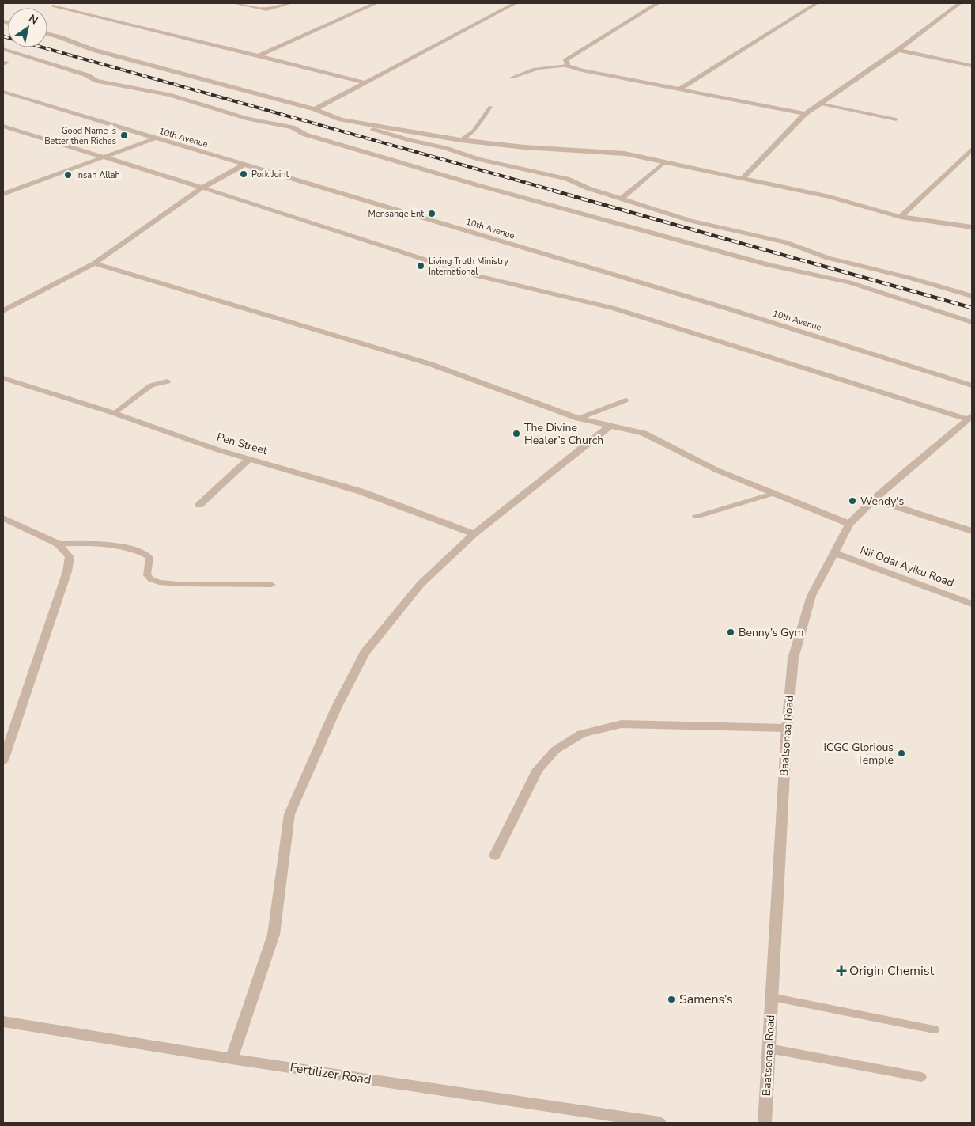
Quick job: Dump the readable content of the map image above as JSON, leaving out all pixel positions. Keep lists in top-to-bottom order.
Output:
{
  "streets": {
    "street": [
      "10th Avenue",
      "Pen Street",
      "Nii Odai Ayiku Road",
      "Baatsonaa Road",
      "Fertilizer Road"
    ]
  },
  "crossings": [
    ["Nii Odai Ayiku Road", "Baatsonaa Road"]
  ],
  "places": {
    "other": [
      "Good Name is Better then Riches",
      "Pork Joint",
      "Insah Allah",
      "Mensange Ent",
      "Living Truth Ministry International",
      "The Divine Healer’s Church",
      "Wendy's",
      "Benny’s Gym",
      "ICGC Glorious Temple",
      "Samens’s"
    ],
    "health": ["Origin Chemist"]
  },
  "north": "top right"
}
